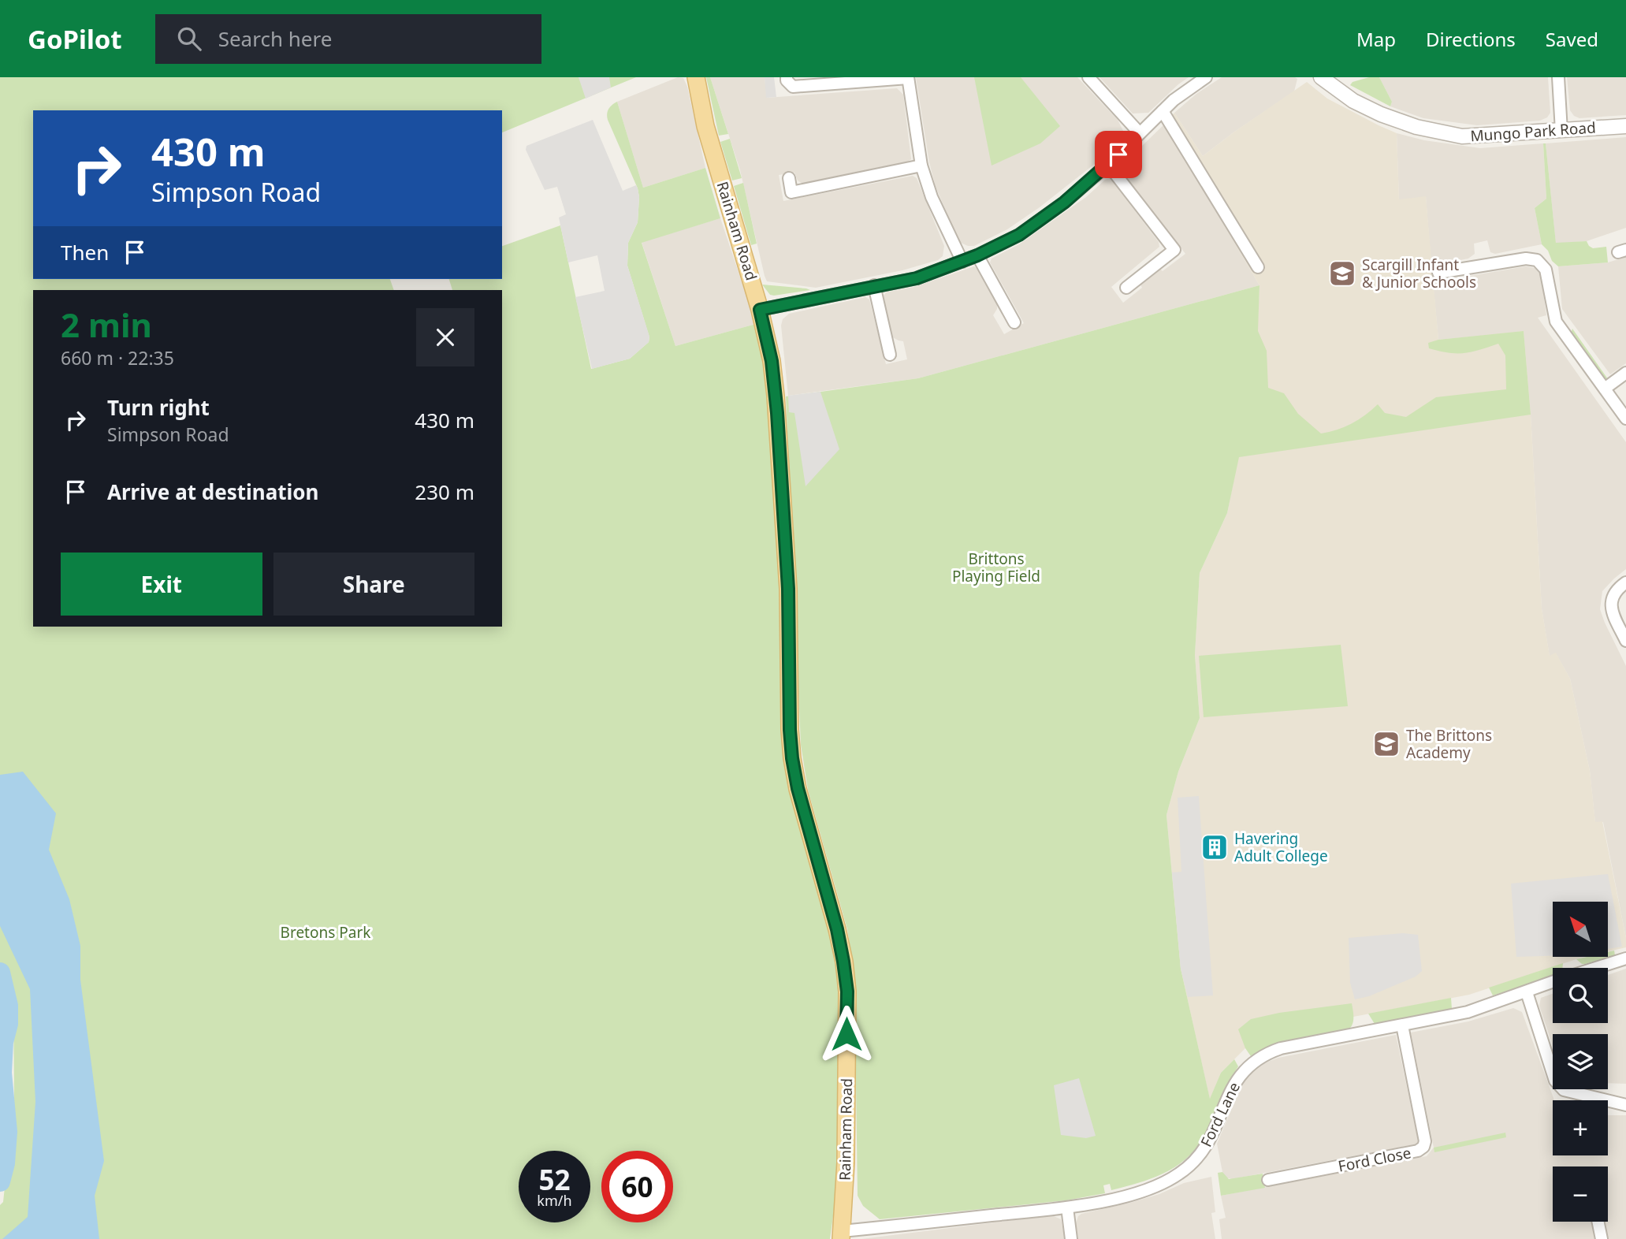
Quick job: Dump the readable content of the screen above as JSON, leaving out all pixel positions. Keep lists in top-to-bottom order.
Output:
{
  "streets": {
    "main road": ["Rainham Road"],
    "street": ["Mungo Park Road", "Ford Lane", "Ford Close"]
  },
  "crossings": [
    ["Rainham Road", "Ford Lane"],
    ["Ford Lane", "Ford Close"]
  ],
  "parks": ["Brittons Playing Field", "Bretons Park"],
  "places": {
    "school or university": ["Scargill Infant & Junior Schools", "The Brittons Academy"],
    "building": ["Havering Adult College"]
  },
  "north": "top left",
  "page": {
    "header": "GoPilot",
    "search": "Search here",
    "nav": ["Map", "Directions", "Saved"],
    "turn": ["430 m", "Simpson Road"],
    "then": "Then",
    "heading": ["2 min", "660 m · 22:35"],
    "list": [
      {
        "name": "Turn right",
        "note": "Simpson Road",
        "value": "430 m"
      },
      {
        "name": "Arrive at destination",
        "value": "230 m"
      }
    ],
    "buttons": ["Exit", "Share"],
    "map_buttons": ["+", "−"],
    "speed": "52 km/h",
    "limit": "60"
  }
}
